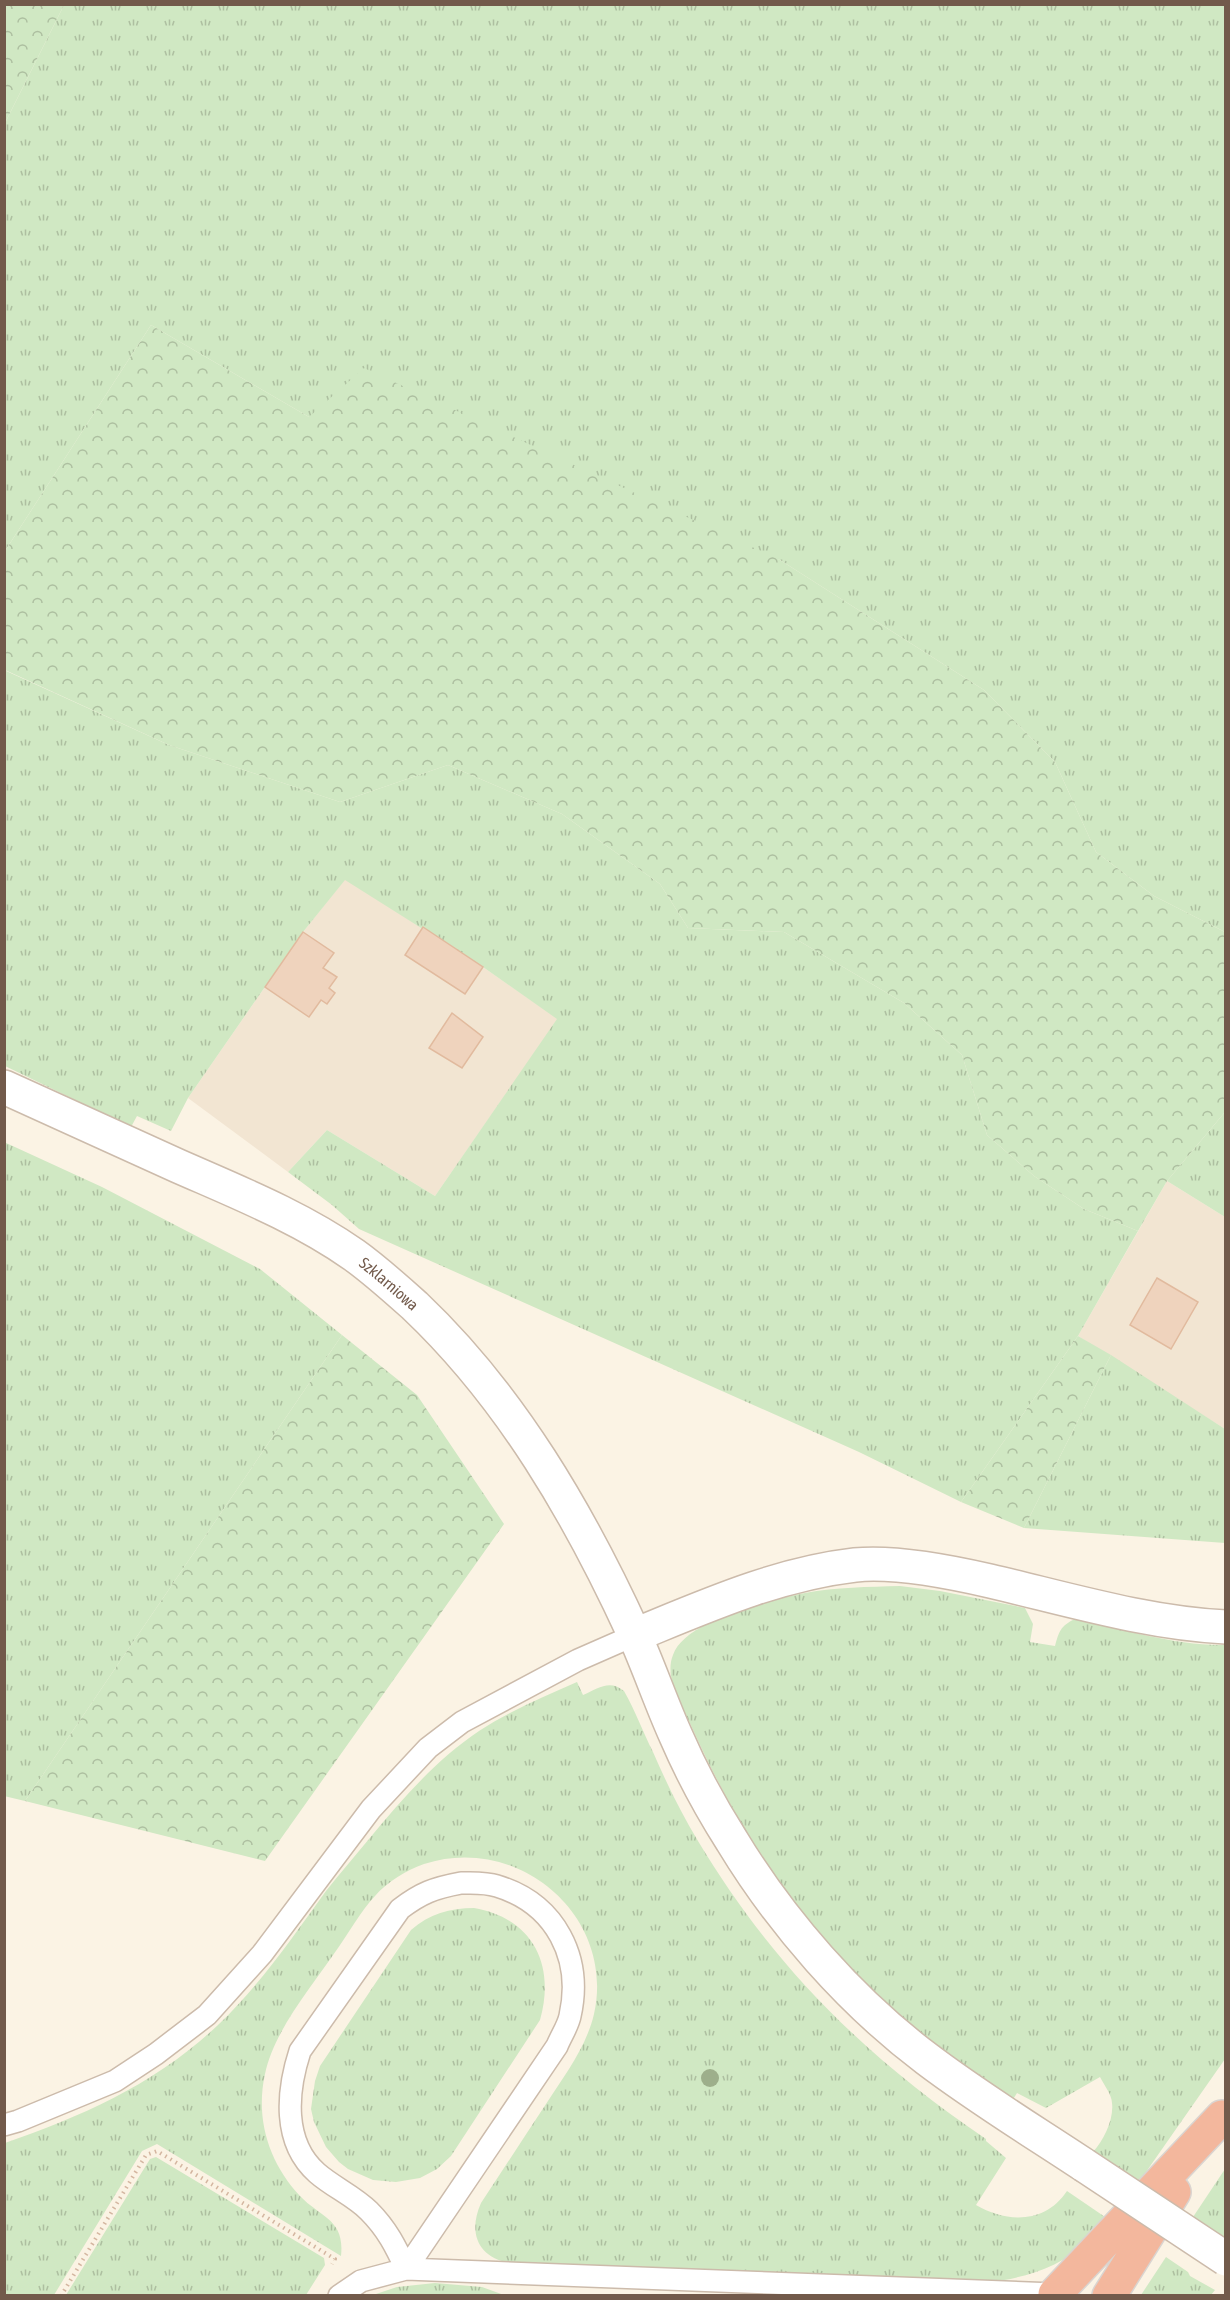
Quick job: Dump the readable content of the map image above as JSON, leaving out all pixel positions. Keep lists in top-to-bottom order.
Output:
{
  "streets": {
    "street": ["Szklarniowa"]
  }
}
